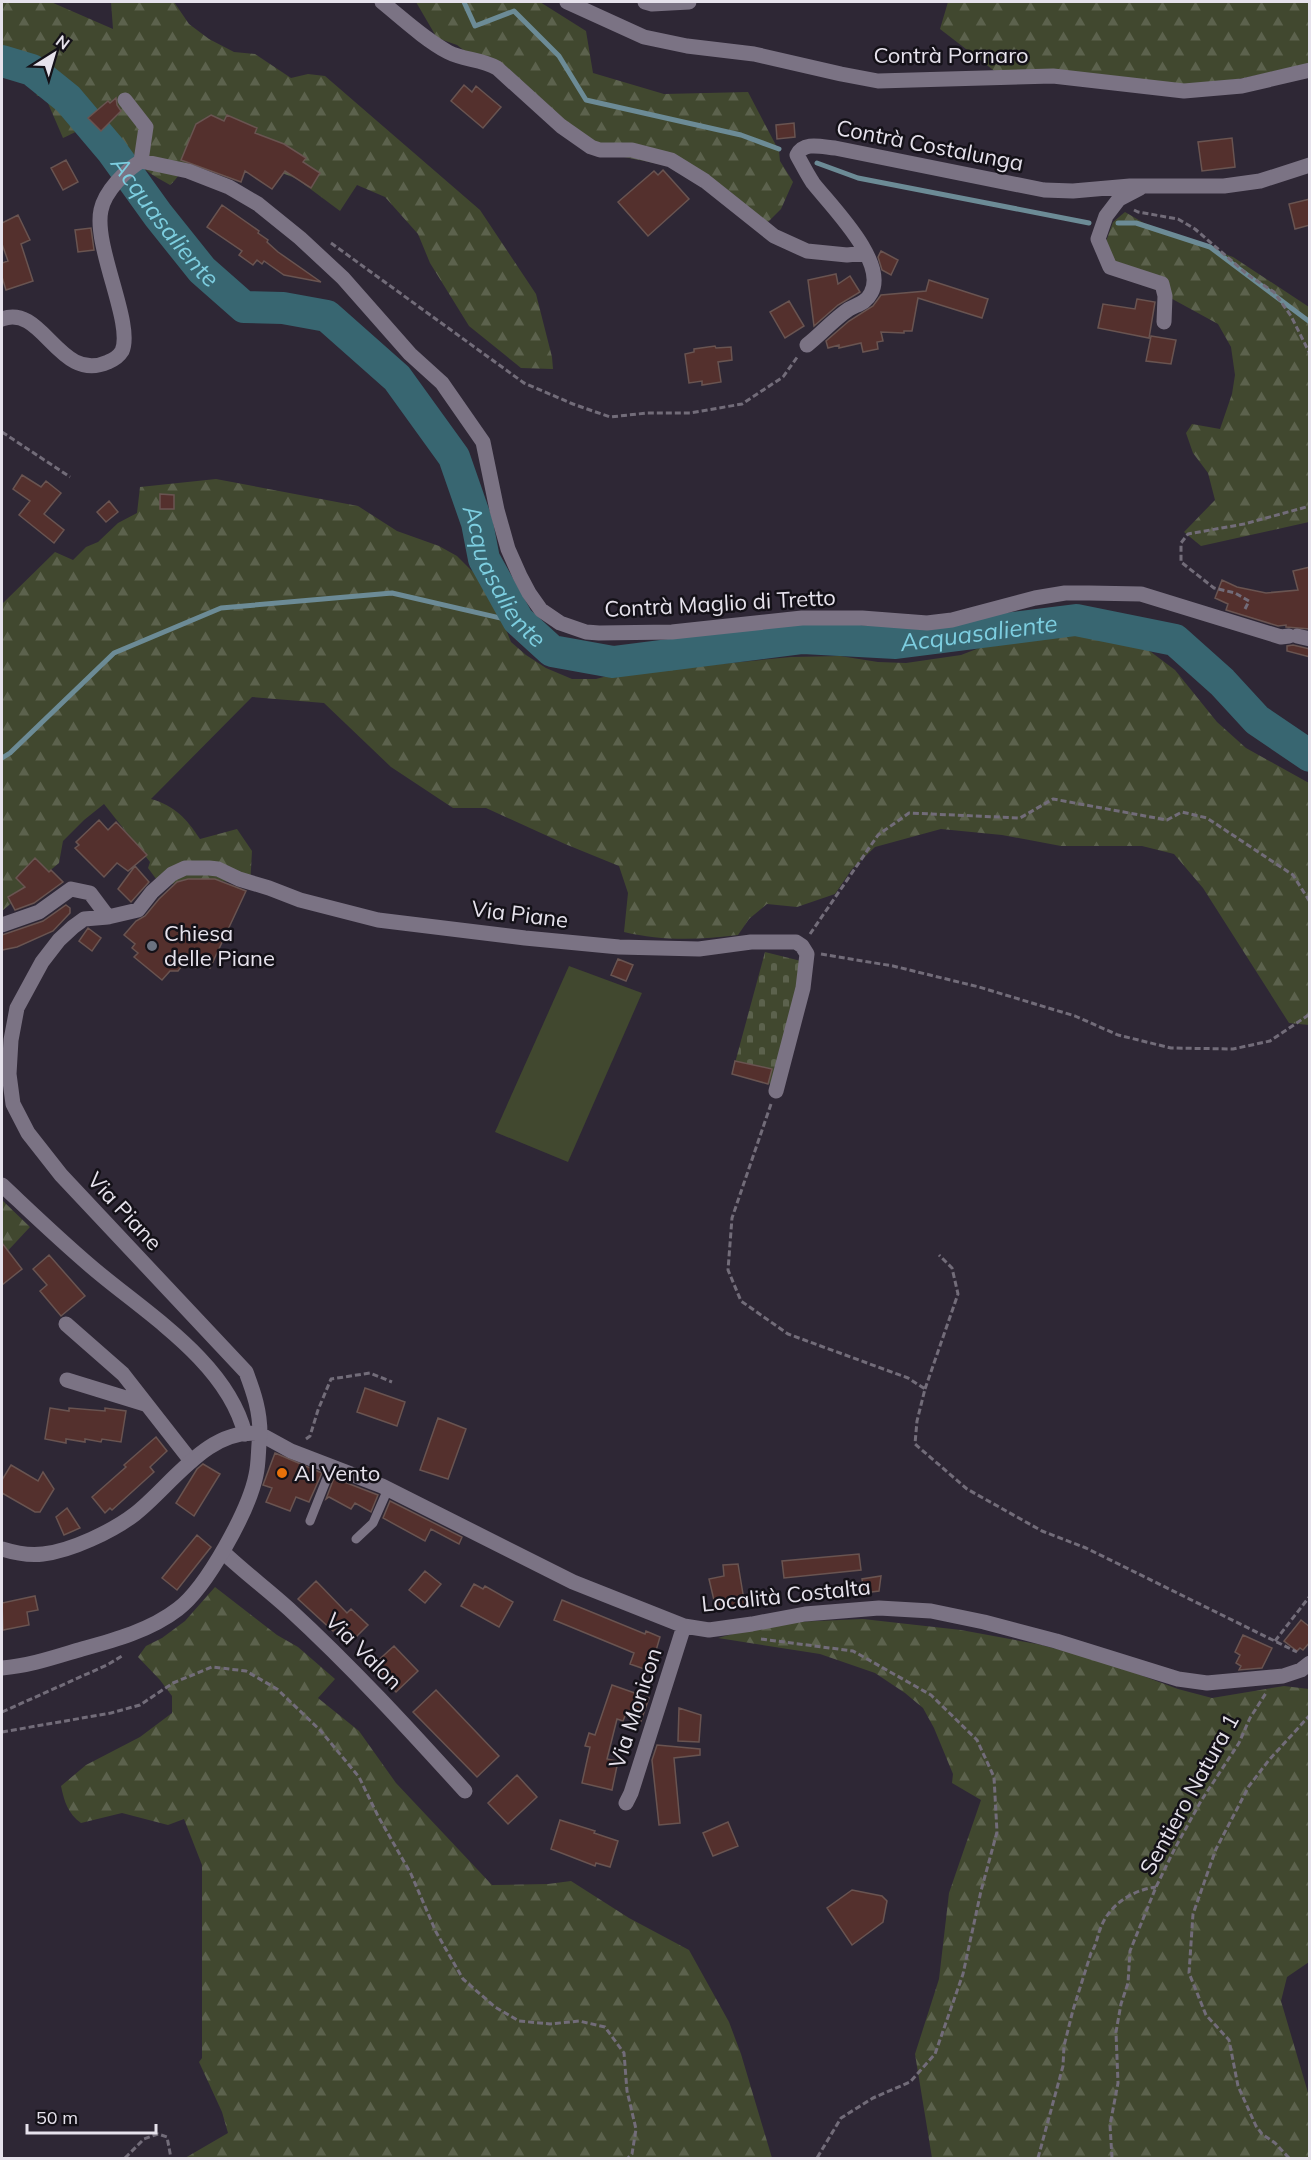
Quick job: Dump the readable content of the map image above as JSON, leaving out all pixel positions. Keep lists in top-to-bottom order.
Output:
{
  "streets": {
    "street": [
      "Contrà Pornaro",
      "Contrà Costalunga",
      "Contrà Maglio di Tretto",
      "Via Piane",
      "Località Costalta",
      "Via Valon",
      "Via Monicon"
    ],
    "path": ["Sentiero Natura 1"]
  },
  "crossings": [
    ["Via Piane", "Località Costalta"],
    ["Via Piane", "Via Valon"],
    ["Località Costalta", "Via Monicon"]
  ],
  "water": ["Acquasaliente"],
  "places": ["Chiesa delle Piane", "Al Vento"],
  "scale_bar": "50 m",
  "north": "top right"
}
